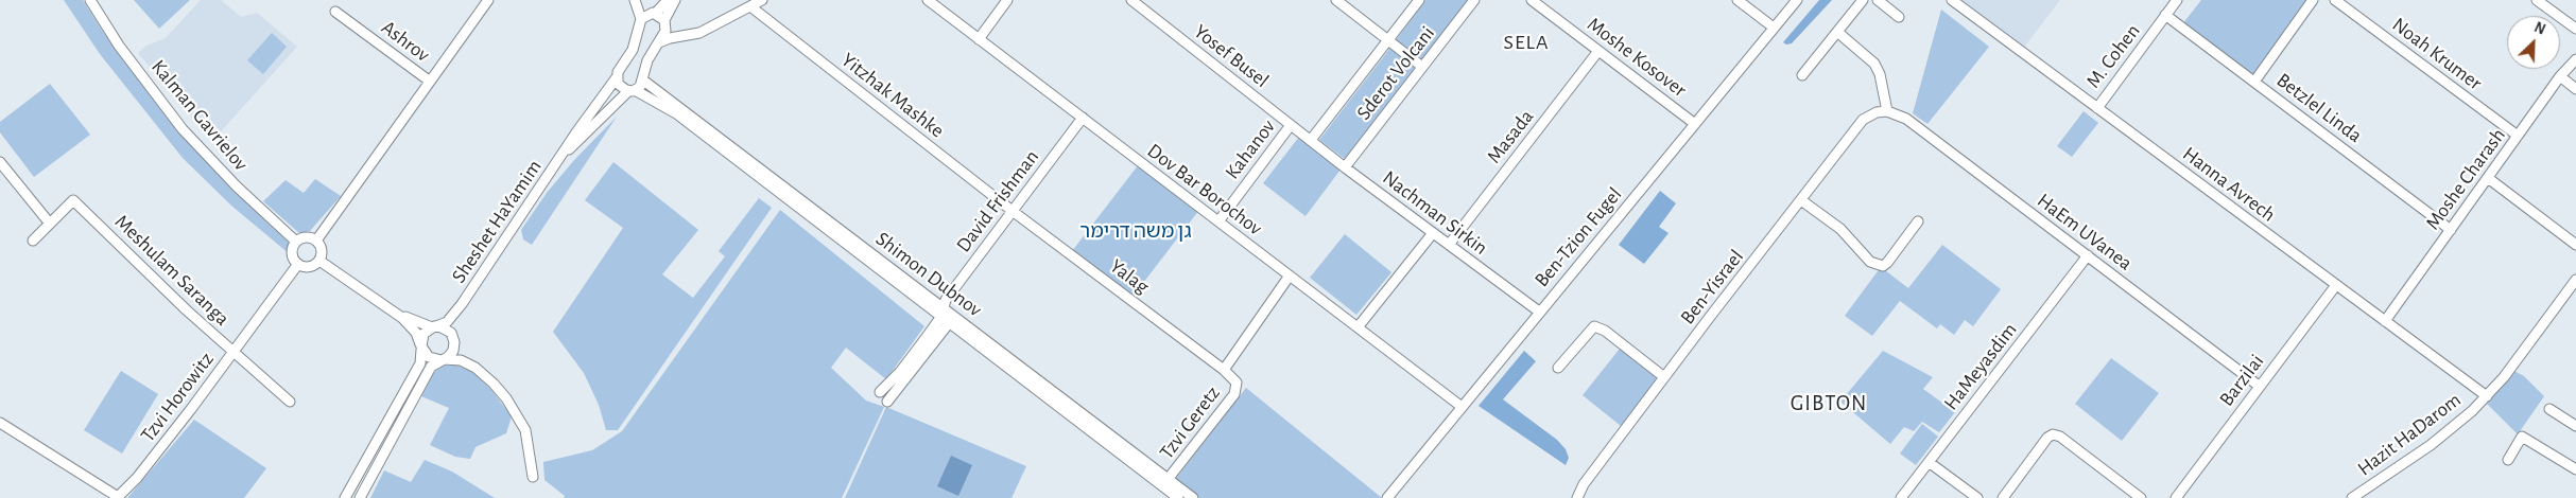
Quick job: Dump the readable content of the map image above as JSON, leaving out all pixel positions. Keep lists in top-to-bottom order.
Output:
{
  "streets": {
    "street": [
      "Ashrov",
      "Noah Krumer",
      "Yosef Busel",
      "M. Cohen",
      "Moshe Kosover",
      "Sderot Volcani",
      "Yitzhak Mashke",
      "Betzlel Linda",
      "Kalman Gavrielov",
      "Masada",
      "Kahanov",
      "Moshe Charash",
      "Hanna Avrech",
      "Dov Bar Borochov",
      "David Frishman",
      "Nachman Sirkin",
      "Sheshet HaYamim",
      "HaEm UVanea",
      "Ben-Tzion Fugel",
      "Meshulam Saranga",
      "Shimon Dubnov",
      "Yalag",
      "Ben-Yisrael",
      "HaMeyasdim",
      "Barzilai",
      "Tzvi Horowitz",
      "Tzvi Geretz",
      "Hazit HaDarom"
    ]
  },
  "crossings": [
    ["Noah Krumer", "Moshe Charash"],
    ["Yosef Busel", "Sderot Volcani"],
    ["Yosef Busel", "Kahanov"],
    ["Yosef Busel", "Nachman Sirkin"],
    ["M. Cohen", "Betzlel Linda"],
    ["M. Cohen", "Hanna Avrech"],
    ["Moshe Kosover", "Masada"],
    ["Moshe Kosover", "Ben-Tzion Fugel"],
    ["Sderot Volcani", "Nachman Sirkin"],
    ["Yitzhak Mashke", "David Frishman"],
    ["Yitzhak Mashke", "Yalag"],
    ["Betzlel Linda", "Moshe Charash"],
    ["Kalman Gavrielov", "Tzvi Horowitz"],
    ["Masada", "Nachman Sirkin"],
    ["Kahanov", "Dov Bar Borochov"],
    ["Moshe Charash", "Hanna Avrech"],
    ["Hanna Avrech", "Barzilai"],
    ["Hanna Avrech", "Hazit HaDarom"],
    ["Dov Bar Borochov", "David Frishman"],
    ["Dov Bar Borochov", "Ben-Tzion Fugel"],
    ["Dov Bar Borochov", "Tzvi Geretz"],
    ["David Frishman", "Shimon Dubnov"],
    ["David Frishman", "Yalag"],
    ["Nachman Sirkin", "Ben-Tzion Fugel"],
    ["Sheshet HaYamim", "Shimon Dubnov"],
    ["HaEm UVanea", "Ben-Yisrael"],
    ["HaEm UVanea", "HaMeyasdim"],
    ["HaEm UVanea", "Barzilai"],
    ["Meshulam Saranga", "Tzvi Horowitz"],
    ["Shimon Dubnov", "Tzvi Geretz"],
    ["Yalag", "Tzvi Geretz"]
  ],
  "districts": ["SELA", "GIBTON"],
  "parks": ["גן משה דרימר"],
  "north": "top right"
}
